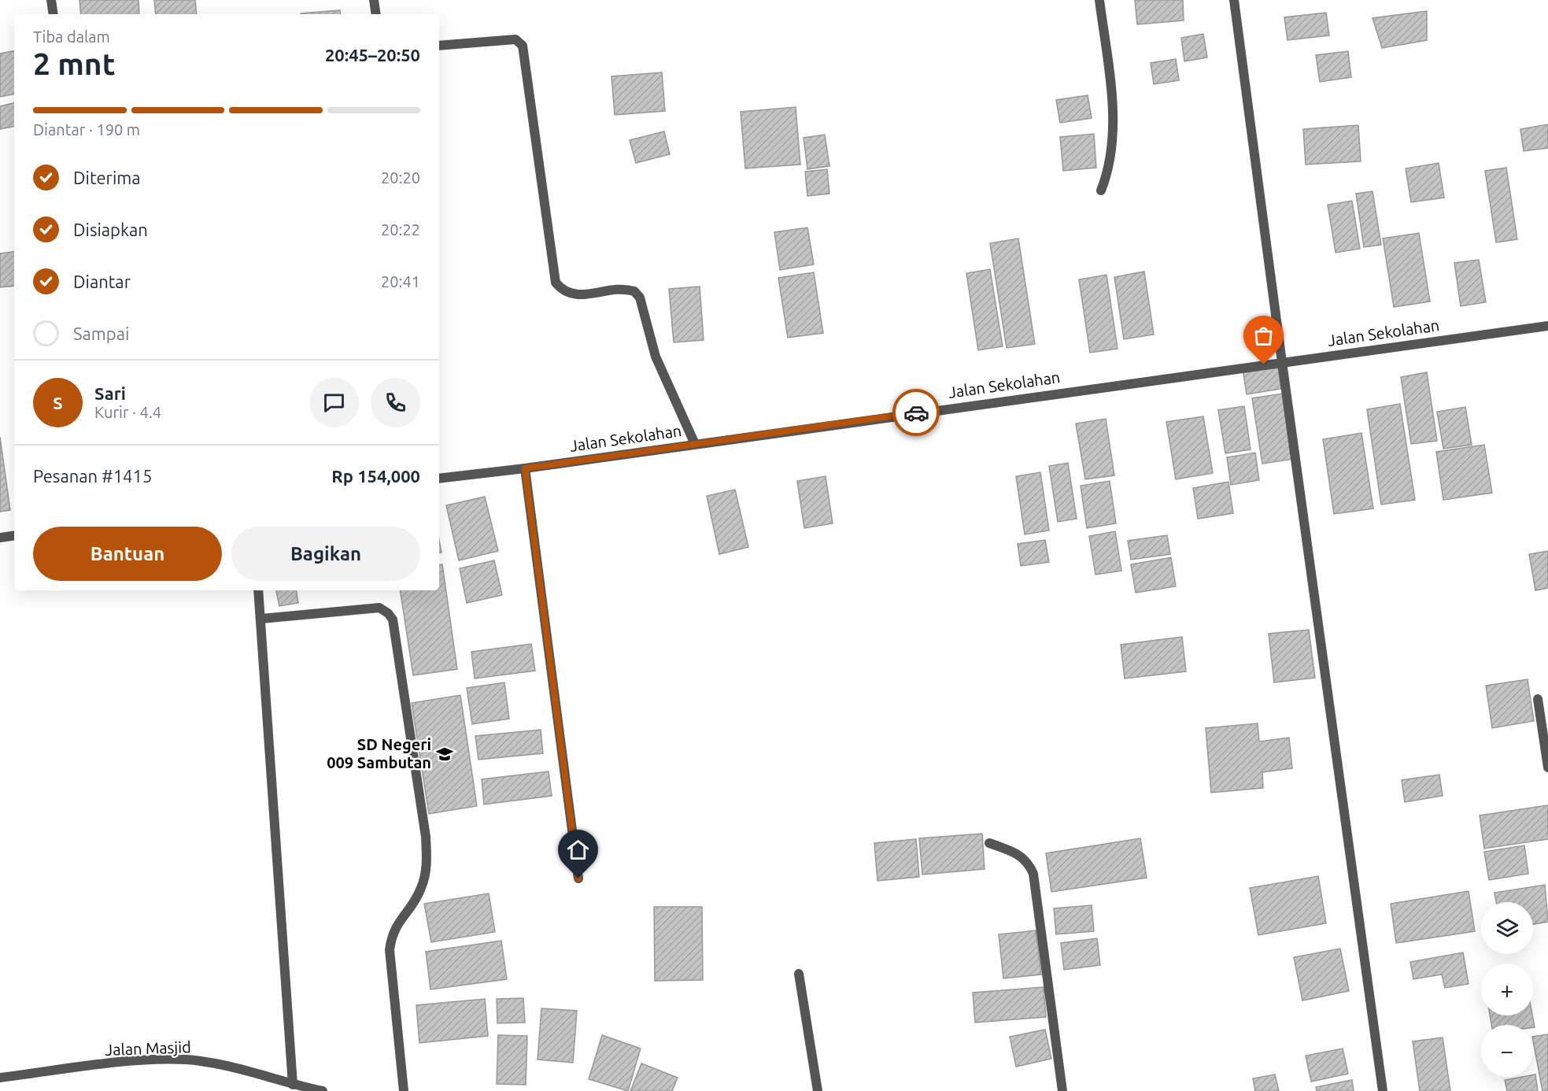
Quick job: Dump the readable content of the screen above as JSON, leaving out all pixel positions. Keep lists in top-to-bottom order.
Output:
{
  "streets": {
    "street": ["Jalan Sekolahan", "Jalan Masjid"]
  },
  "places": {
    "school or university": ["SD Negeri 009 Sambutan"]
  },
  "page": {
    "heading": ["2 mnt", "Tiba dalam", "20:45–20:50"],
    "panel": [
      "Sari",
      "Kurir · 4.4",
      "Pesanan #1415",
      "Rp 154,000"
    ],
    "bar": "Diantar · 190 m",
    "list": [
      ["Diterima", "20:20"],
      ["Disiapkan", "20:22"],
      ["Diantar", "20:41"],
      "Sampai"
    ],
    "round": "S",
    "buttons": ["Bantuan", "Bagikan"],
    "map_buttons": ["+", "−"]
  }
}
